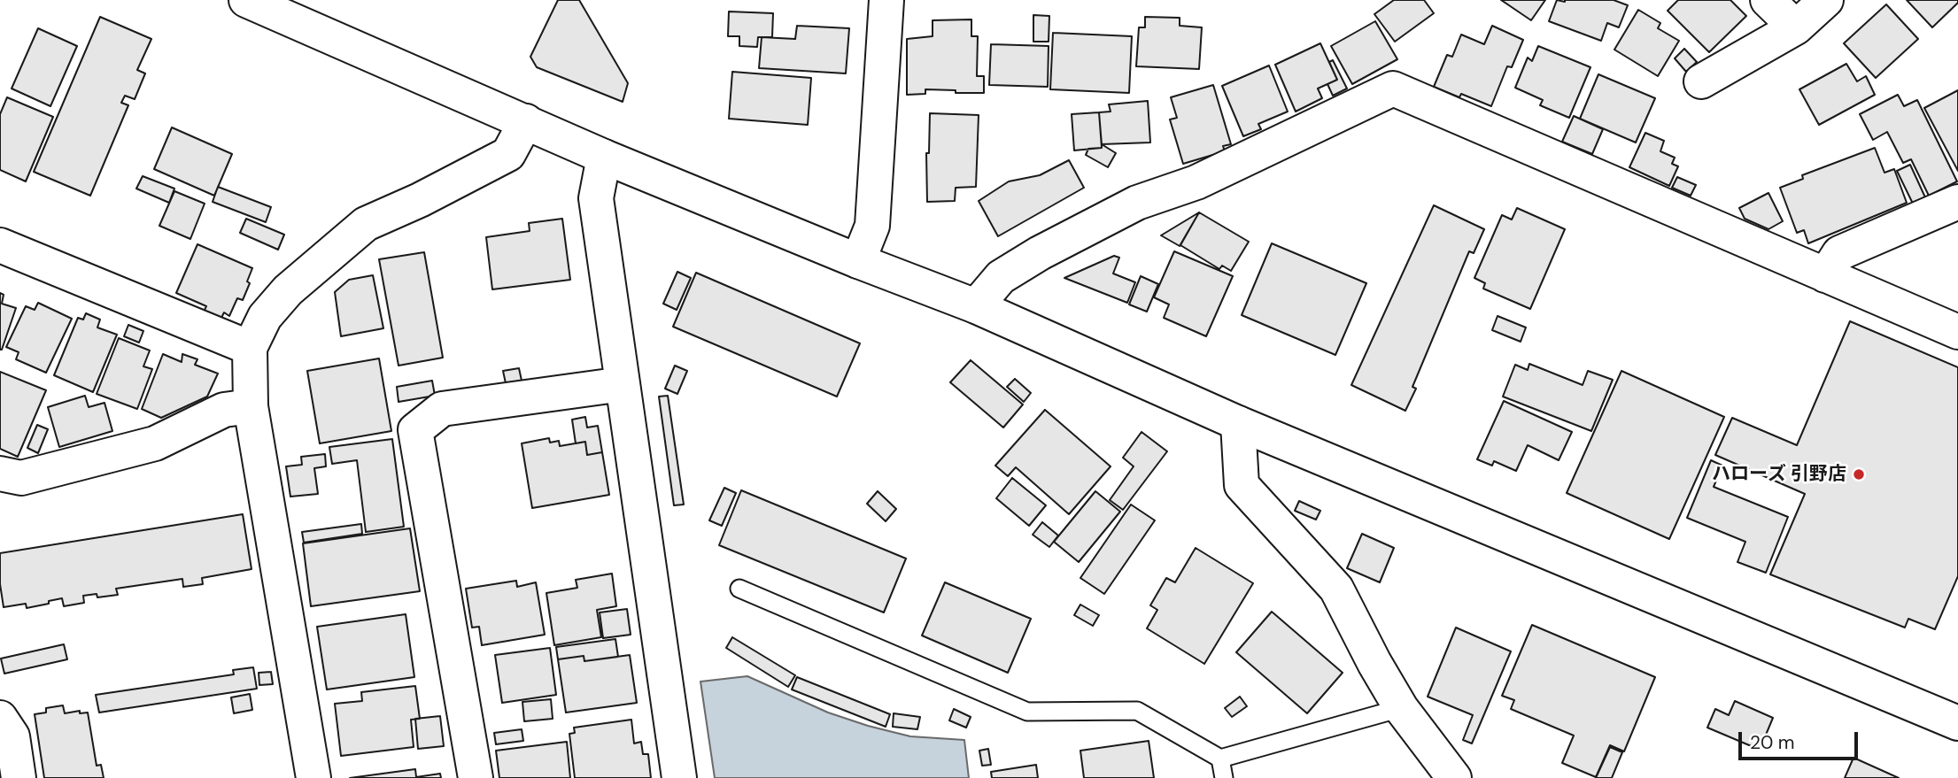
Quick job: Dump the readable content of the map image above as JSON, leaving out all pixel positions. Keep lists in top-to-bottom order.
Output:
{
  "places": ["ハローズ 引野店"],
  "scale_bar": "20 m"
}
